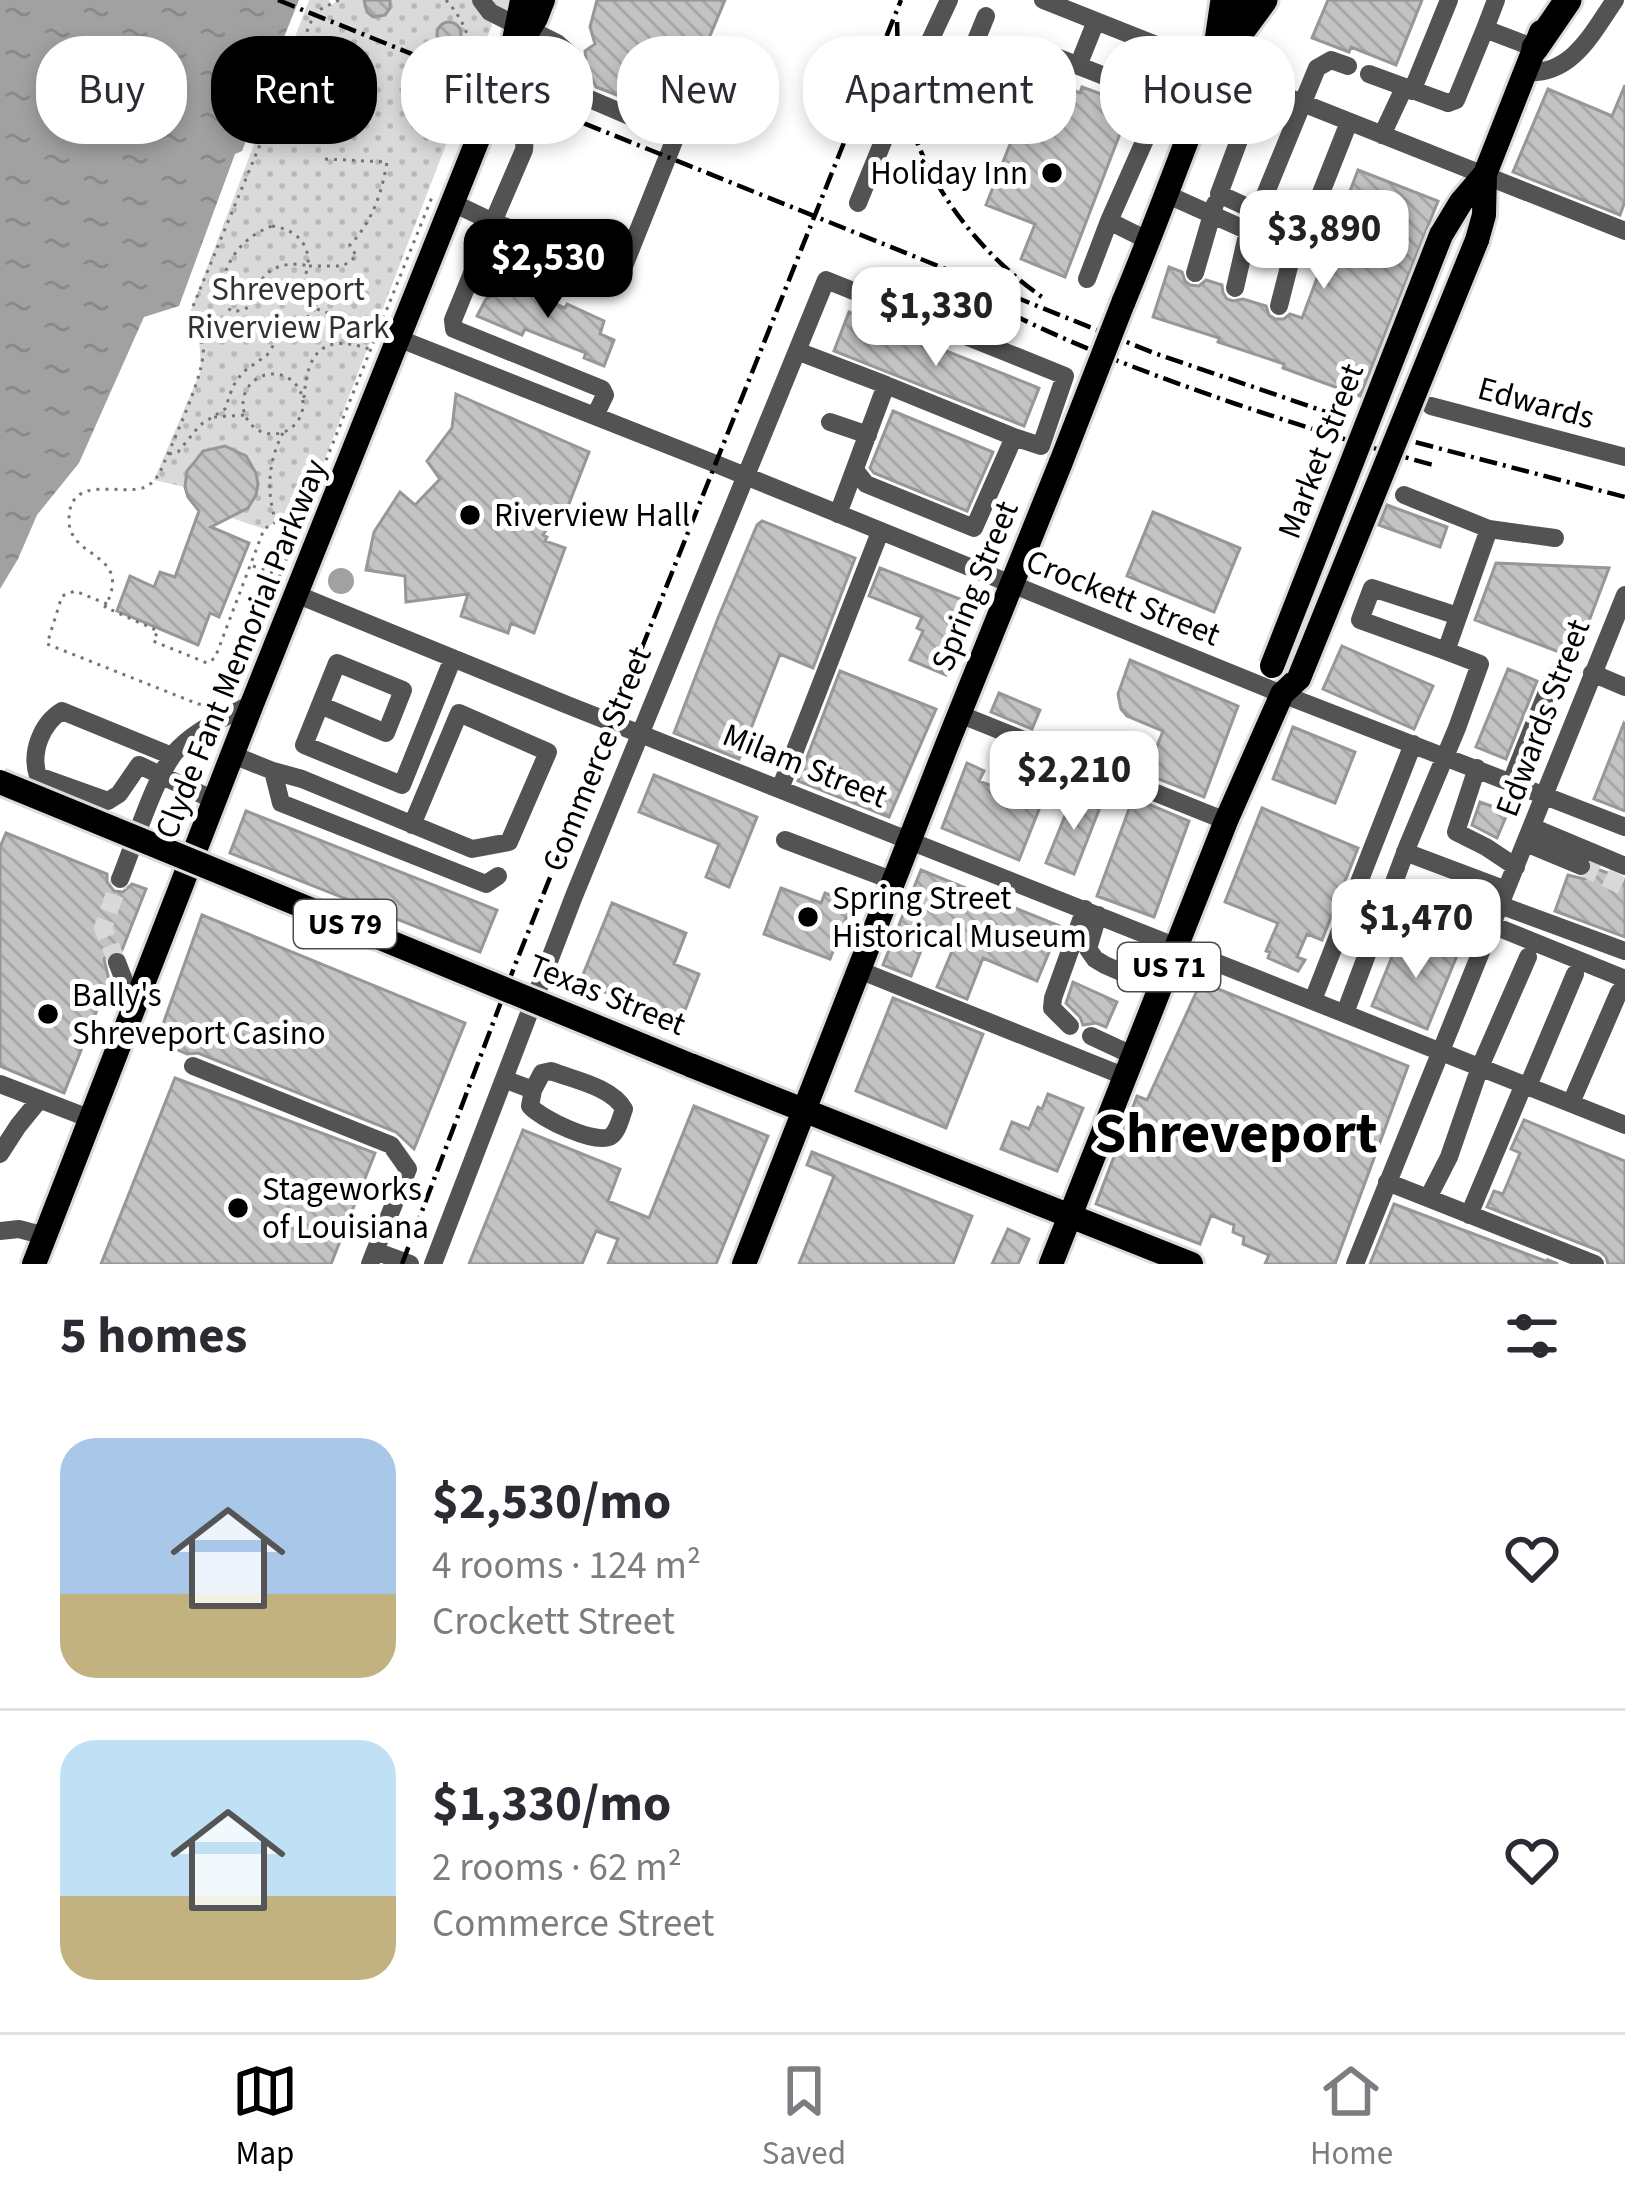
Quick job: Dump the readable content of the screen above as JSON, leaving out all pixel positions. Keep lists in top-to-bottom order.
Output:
{
  "streets": {
    "main road": [
      "Market Street",
      "Spring Street",
      "Clyde Fant Memorial Parkway",
      "US 79",
      "US 71",
      "Texas Street"
    ],
    "street": [
      "Edwards",
      "Crockett Street",
      "Edwards Street",
      "Commerce Street",
      "Milam Street"
    ]
  },
  "crossings": [
    ["Market Street", "Crockett Street"],
    ["Market Street", "Milam Street"],
    ["Market Street", "Texas Street"],
    ["Spring Street", "Crockett Street"],
    ["Spring Street", "Milam Street"],
    ["Spring Street", "Texas Street"],
    ["Crockett Street", "Clyde Fant Memorial Parkway"],
    ["Crockett Street", "Edwards Street"],
    ["Crockett Street", "Commerce Street"],
    ["Clyde Fant Memorial Parkway", "Milam Street"],
    ["Edwards Street", "Milam Street"],
    ["Commerce Street", "Milam Street"]
  ],
  "districts": ["Shreveport"],
  "parks": ["Shreveport Riverview Park"],
  "places": [
    "Holiday Inn",
    "Riverview Hall",
    "Spring Street Historical Museum",
    "Bally's Shreveport Casino",
    "Stageworks of Louisiana"
  ],
  "page": {
    "chip": [
      "Buy",
      "Rent",
      "Filters",
      "New",
      "Apartment",
      "House"
    ],
    "price": [
      "$3,890",
      "$2,530",
      "$1,330",
      "$2,210",
      "$1,470"
    ],
    "heading": "5 homes",
    "list": [
      {
        "name": "$2,530/mo",
        "note": "4 rooms · 124 m² · Crockett Street"
      },
      {
        "name": "$1,330/mo",
        "note": "2 rooms · 62 m² · Commerce Street"
      }
    ],
    "tabs": ["Map", "Saved", "Home"]
  }
}
